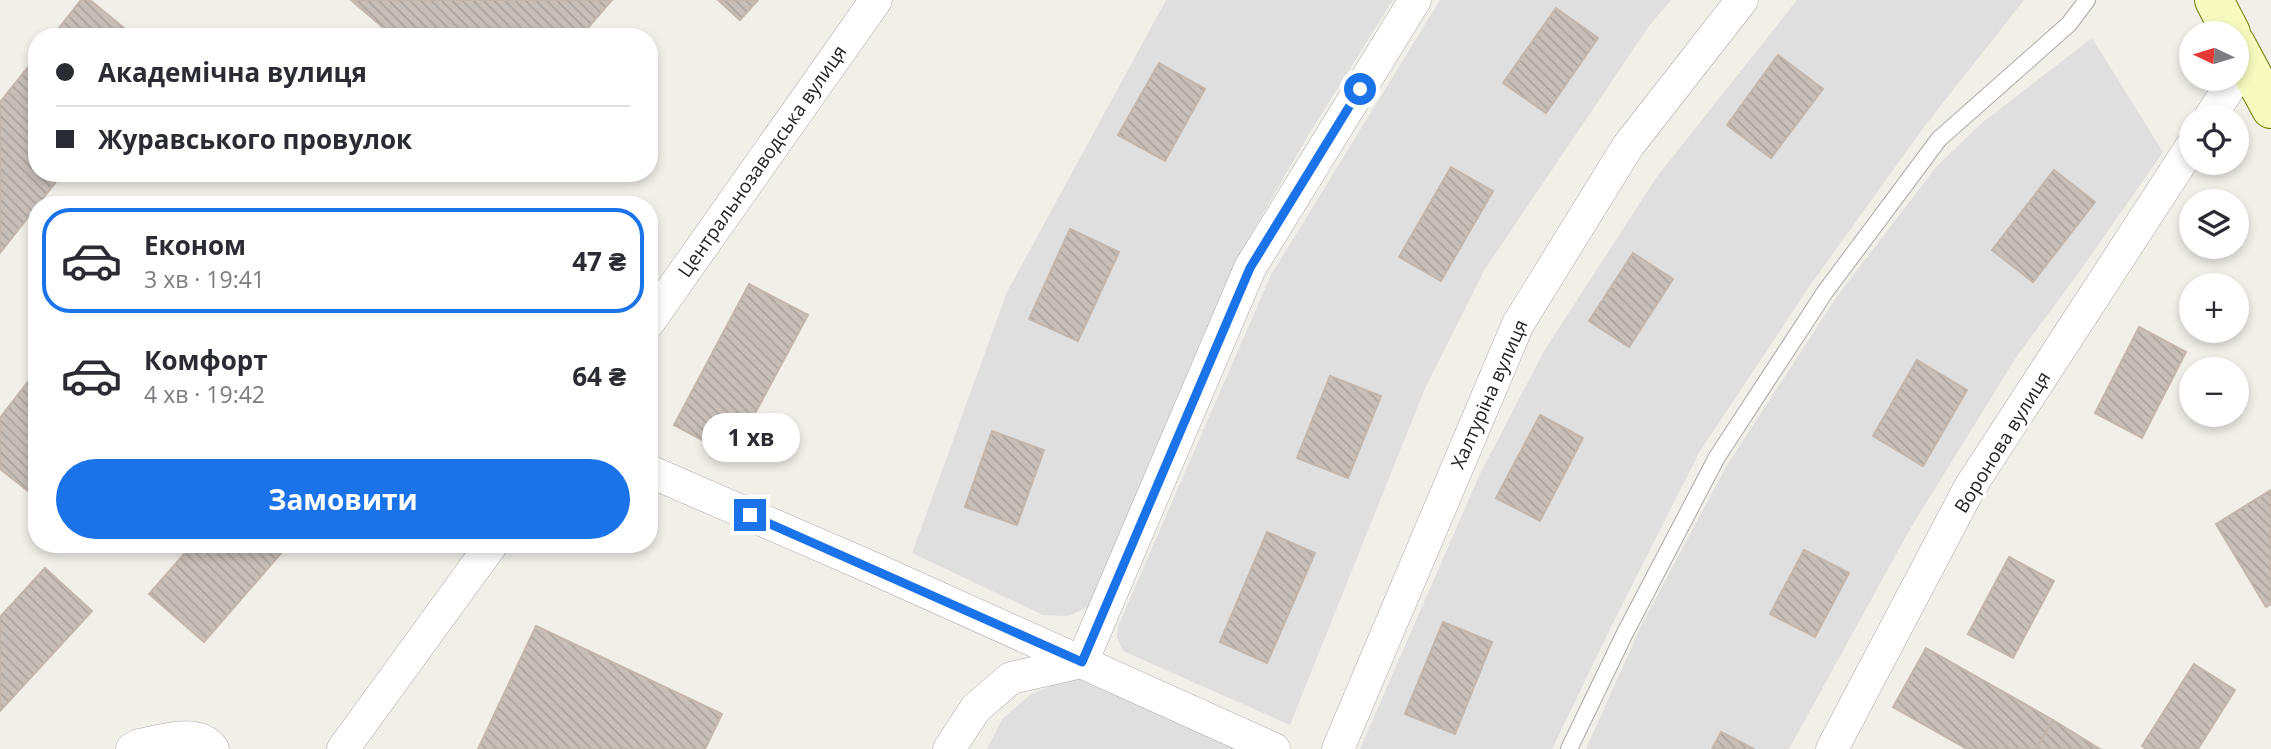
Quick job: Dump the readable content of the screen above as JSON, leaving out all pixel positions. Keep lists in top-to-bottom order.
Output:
{
  "streets": {
    "street": ["Центральнозаводська вулиця", "Халтуріна вулиця", "Воронова вулиця"]
  },
  "north": "left",
  "page": {
    "map_buttons": ["+", "−"],
    "banner": ["Академічна вулиця", "Журавського провулок"],
    "list": [
      {
        "name": "Економ",
        "note": "3 хв · 19:41",
        "value": "47 ₴"
      },
      {
        "name": "Комфорт",
        "note": "4 хв · 19:42",
        "value": "64 ₴"
      }
    ],
    "bubble": "1 хв",
    "buttons": "Замовити"
  }
}
